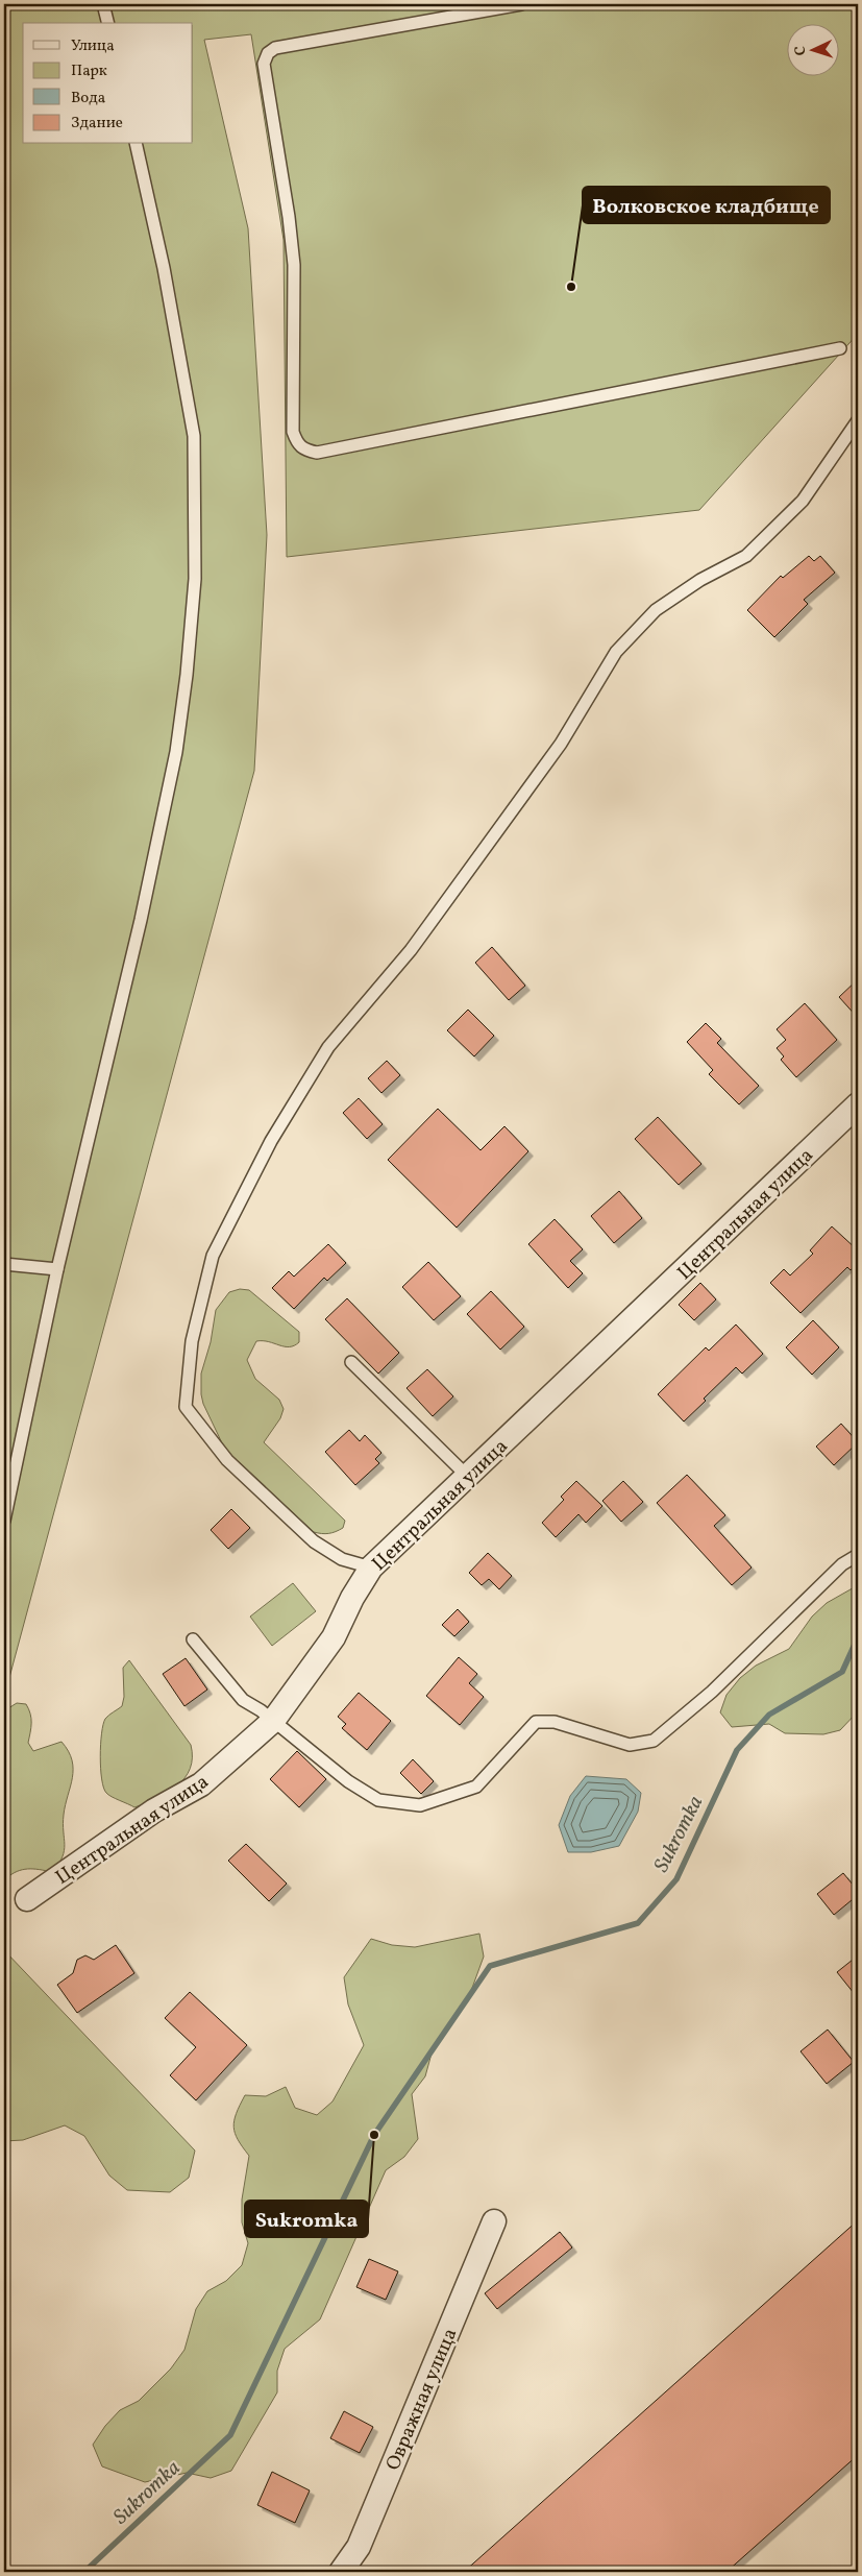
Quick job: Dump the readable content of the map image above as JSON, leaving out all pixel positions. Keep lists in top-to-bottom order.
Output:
{
  "streets": {
    "street": ["Центральная улица", "Овражная улица"]
  },
  "water": ["Sukromka"],
  "places": ["Волковское кладбище", "Sukromka"],
  "legend": [
    "Улица",
    "Парк",
    "Вода",
    "Здание"
  ],
  "north": "left"
}
